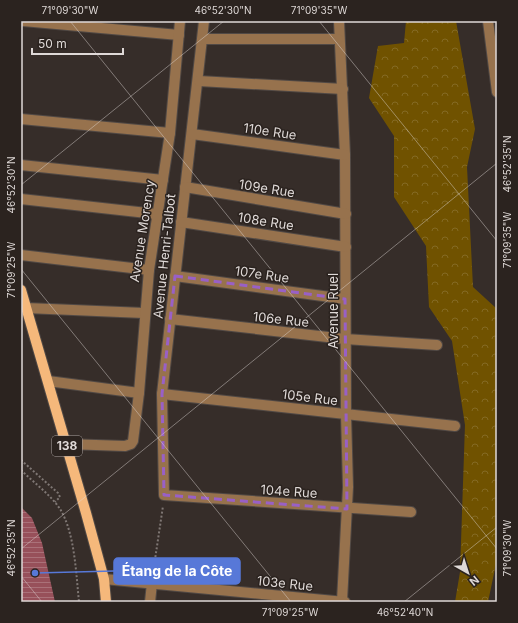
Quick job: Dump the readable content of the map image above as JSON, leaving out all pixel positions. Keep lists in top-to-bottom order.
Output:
{
  "streets": {
    "main road": ["138"],
    "street": [
      "110e Rue",
      "109e Rue",
      "108e Rue",
      "Avenue Morency",
      "Avenue Henri-Talbot",
      "107e Rue",
      "Avenue Ruel",
      "106e Rue",
      "105e Rue",
      "104e Rue",
      "103e Rue"
    ]
  },
  "crossings": [
    ["110e Rue", "Avenue Henri-Talbot"],
    ["110e Rue", "Avenue Ruel"],
    ["109e Rue", "Avenue Henri-Talbot"],
    ["109e Rue", "Avenue Ruel"],
    ["108e Rue", "Avenue Henri-Talbot"],
    ["108e Rue", "Avenue Ruel"],
    ["Avenue Morency", "138"],
    ["Avenue Henri-Talbot", "107e Rue"],
    ["Avenue Henri-Talbot", "106e Rue"],
    ["Avenue Henri-Talbot", "105e Rue"],
    ["Avenue Henri-Talbot", "104e Rue"],
    ["107e Rue", "Avenue Ruel"],
    ["Avenue Ruel", "106e Rue"],
    ["Avenue Ruel", "105e Rue"],
    ["Avenue Ruel", "104e Rue"],
    ["Avenue Ruel", "103e Rue"],
    ["138", "103e Rue"]
  ],
  "places": ["Étang de la Côte"],
  "scale_bar": "50 m",
  "north": "bottom right",
  "coordinates": [
    "71°09'30\"W",
    "46°52'30\"N",
    "71°09'35\"W",
    "46°52'35\"N",
    "71°09'25\"W",
    "46°52'40\"N"
  ]
}
